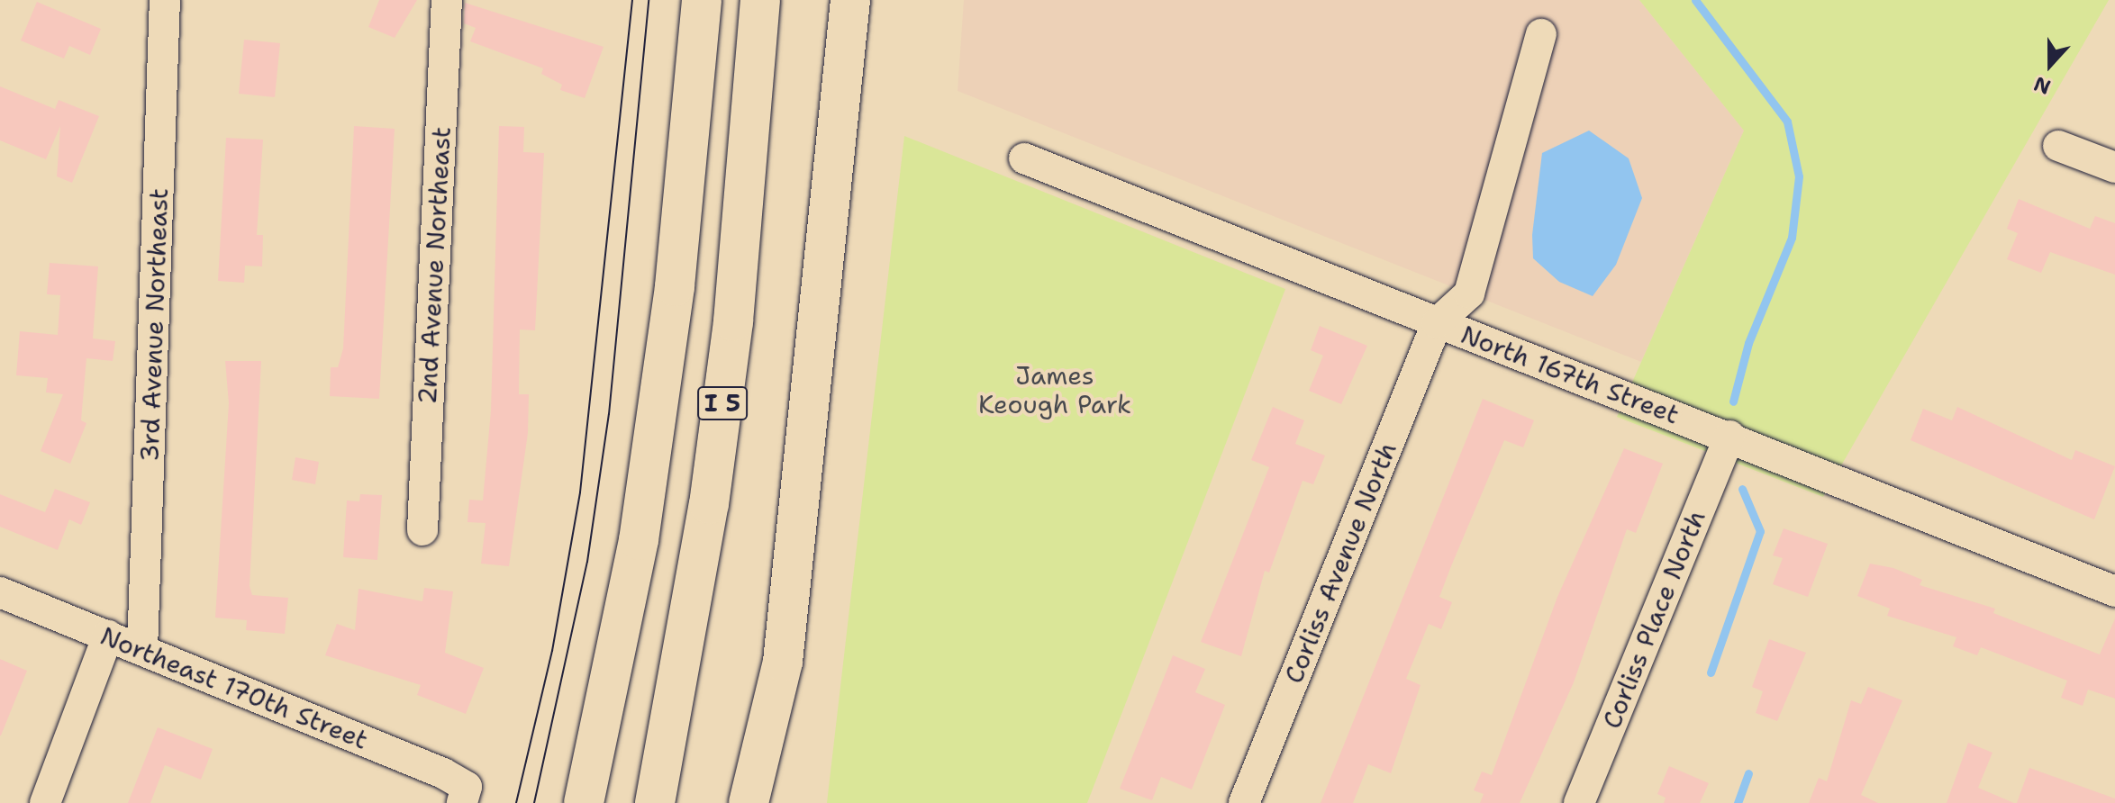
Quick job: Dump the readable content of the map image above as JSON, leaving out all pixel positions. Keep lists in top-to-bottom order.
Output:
{
  "streets": {
    "highway": ["I 5"],
    "street": [
      "2nd Avenue Northeast",
      "3rd Avenue Northeast",
      "North 167th Street",
      "Corliss Avenue North",
      "Corliss Place North",
      "Northeast 170th Street"
    ]
  },
  "crossings": [
    ["3rd Avenue Northeast", "Northeast 170th Street"],
    ["North 167th Street", "Corliss Avenue North"],
    ["North 167th Street", "Corliss Place North"]
  ],
  "parks": ["James Keough Park"],
  "north": "bottom"
}
